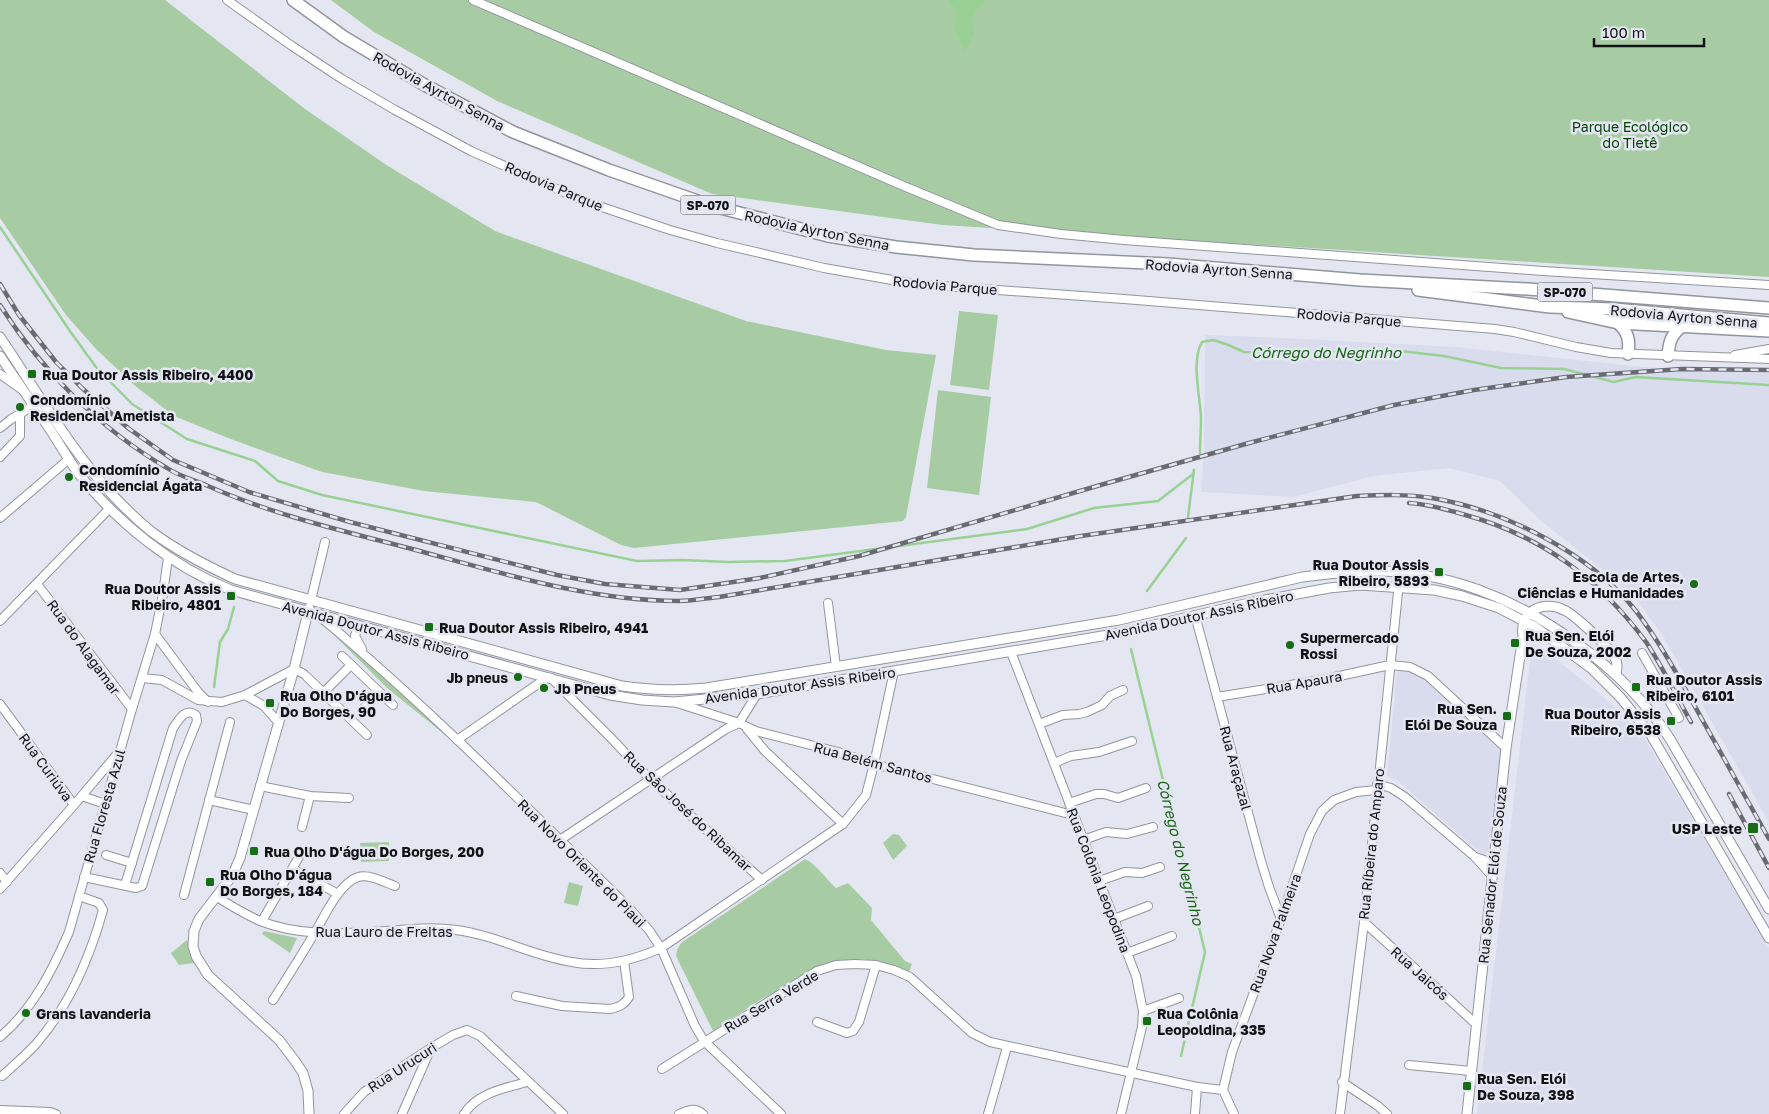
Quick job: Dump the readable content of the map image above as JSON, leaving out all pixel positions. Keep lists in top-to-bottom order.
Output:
{
  "streets": {
    "highway": ["Rodovia Ayrton Senna", "SP-070"],
    "main road": ["Avenida Doutor Assis Ribeiro", "Rua Senador Elói de Souza"],
    "street": [
      "Rodovia Parque",
      "Rua do Alagamar",
      "Rua Apaura",
      "Rua Belém Santos",
      "Rua Curiúva",
      "Rua Araçazal",
      "Rua Floresta Azul",
      "Rua São José do Ribamar",
      "Rua Ríbeira do Amparo",
      "Rua Novo Oriente do Piaui",
      "Rua Colônia Leopodina",
      "Rua Lauro de Freitas",
      "Rua Nova Palmeira",
      "Rua Jaicós",
      "Rua Serra Verde",
      "Rua Urucuri"
    ]
  },
  "crossings": [
    ["Avenida Doutor Assis Ribeiro", "Rua Belém Santos"],
    ["Avenida Doutor Assis Ribeiro", "Rua Araçazal"],
    ["Avenida Doutor Assis Ribeiro", "Rua Floresta Azul"],
    ["Avenida Doutor Assis Ribeiro", "Rua São José do Ribamar"],
    ["Avenida Doutor Assis Ribeiro", "Rua Ríbeira do Amparo"],
    ["Avenida Doutor Assis Ribeiro", "Rua Novo Oriente do Piaui"],
    ["Avenida Doutor Assis Ribeiro", "Rua Senador Elói de Souza"],
    ["Avenida Doutor Assis Ribeiro", "Rua Colônia Leopodina"],
    ["Avenida Doutor Assis Ribeiro", "Rua Lauro de Freitas"],
    ["Rua do Alagamar", "Rua Floresta Azul"],
    ["Rua Apaura", "Rua Araçazal"],
    ["Rua Apaura", "Rua Ríbeira do Amparo"],
    ["Rua Belém Santos", "Rua Colônia Leopodina"],
    ["Rua Belém Santos", "Rua Lauro de Freitas"],
    ["Rua Araçazal", "Rua Nova Palmeira"],
    ["Rua São José do Ribamar", "Rua Lauro de Freitas"],
    ["Rua Ríbeira do Amparo", "Rua Nova Palmeira"],
    ["Rua Ríbeira do Amparo", "Rua Jaicós"],
    ["Rua Novo Oriente do Piaui", "Rua Lauro de Freitas"],
    ["Rua Novo Oriente do Piaui", "Rua Serra Verde"],
    ["Rua Senador Elói de Souza", "Rua Jaicós"],
    ["Rua Colônia Leopodina", "Rua Serra Verde"],
    ["Rua Nova Palmeira", "Rua Serra Verde"]
  ],
  "water": ["Córrego do Negrinho"],
  "parks": ["Parque Ecológico do Tietê"],
  "places": {
    "transit": [
      "Rua Doutor Assis Ribeiro, 4400",
      "Rua Doutor Assis Ribeiro, 5893",
      "Rua Doutor Assis Ribeiro, 4801",
      "Rua Doutor Assis Ribeiro, 4941",
      "Rua Sen. Elói De Souza, 2002",
      "Rua Doutor Assis Ribeiro, 6101",
      "Rua Olho D'água Do Borges, 90",
      "Rua Sen. Elói De Souza",
      "Rua Doutor Assis Ribeiro, 6538",
      "USP Leste",
      "Rua Olho D'água Do Borges, 200",
      "Rua Olho D'água Do Borges, 184",
      "Rua Colônia Leopoldina, 335",
      "Rua Sen. Elói De Souza, 398"
    ],
    "other": [
      "Condomínio Residencial Ametista",
      "Condomínio Residencial Ágata",
      "Escola de Artes, Ciências e Humanidades",
      "Supermercado Rossi",
      "Jb pneus",
      "Jb Pneus",
      "Grans lavanderia"
    ]
  },
  "scale_bar": "100 m"
}
